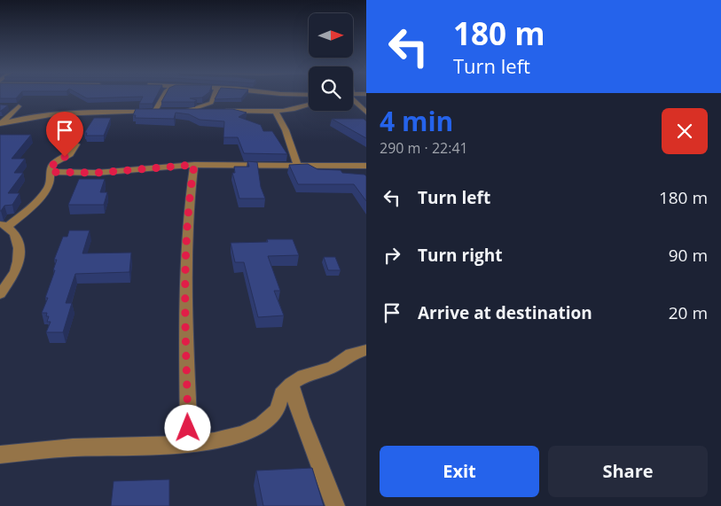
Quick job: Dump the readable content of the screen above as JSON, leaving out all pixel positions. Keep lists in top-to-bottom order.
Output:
{
  "north": "right",
  "page": {
    "turn": ["180 m", "Turn left"],
    "heading": ["4 min", "290 m · 22:41"],
    "list": [
      {
        "name": "Turn left",
        "value": "180 m"
      },
      {
        "name": "Turn right",
        "value": "90 m"
      },
      {
        "name": "Arrive at destination",
        "value": "20 m"
      }
    ],
    "buttons": ["Exit", "Share"]
  }
}
